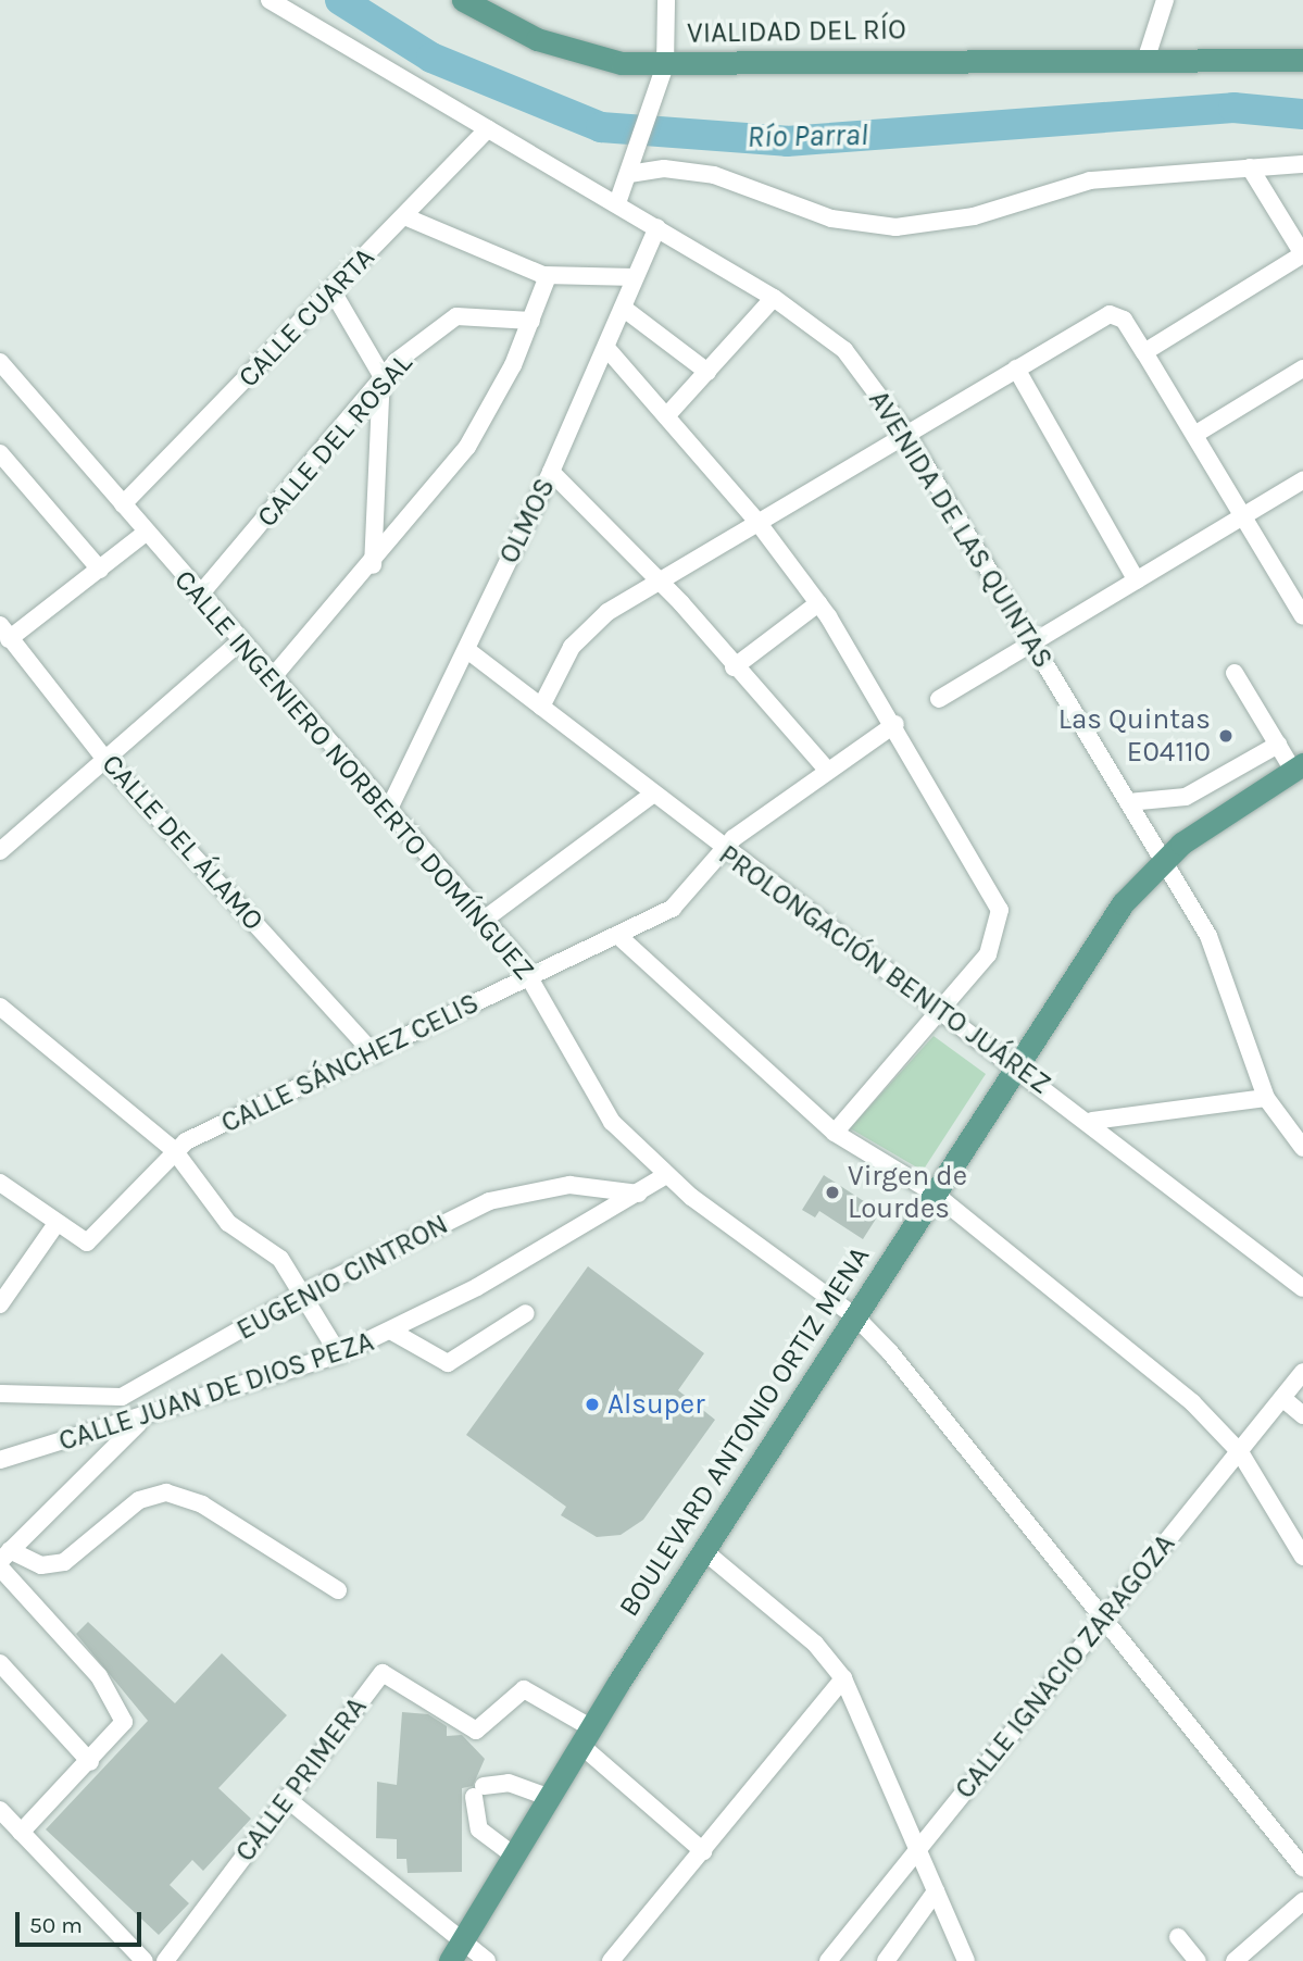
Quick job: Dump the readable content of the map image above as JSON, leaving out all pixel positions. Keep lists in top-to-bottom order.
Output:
{
  "streets": {
    "main road": ["VIALIDAD DEL RÍO", "BOULEVARD ANTONIO ORTIZ MENA"],
    "street": [
      "CALLE CUARTA",
      "CALLE DEL ROSAL",
      "OLMOS",
      "AVENIDA DE LAS QUINTAS",
      "CALLE INGENIERO NORBERTO DOMÍNGUEZ",
      "CALLE DEL ÁLAMO",
      "PROLONGACIÓN BENITO JUÁREZ",
      "CALLE SÁNCHEZ CELIS",
      "EUGENIO CINTRON",
      "CALLE JUAN DE DIOS PEZA",
      "CALLE IGNACIO ZARAGOZA",
      "CALLE PRIMERA"
    ]
  },
  "crossings": [
    ["CALLE CUARTA", "AVENIDA DE LAS QUINTAS"],
    ["CALLE CUARTA", "CALLE INGENIERO NORBERTO DOMÍNGUEZ"],
    ["CALLE DEL ROSAL", "CALLE INGENIERO NORBERTO DOMÍNGUEZ"],
    ["OLMOS", "AVENIDA DE LAS QUINTAS"],
    ["OLMOS", "CALLE INGENIERO NORBERTO DOMÍNGUEZ"],
    ["OLMOS", "PROLONGACIÓN BENITO JUÁREZ"],
    ["AVENIDA DE LAS QUINTAS", "BOULEVARD ANTONIO ORTIZ MENA"],
    ["CALLE INGENIERO NORBERTO DOMÍNGUEZ", "CALLE SÁNCHEZ CELIS"],
    ["CALLE INGENIERO NORBERTO DOMÍNGUEZ", "CALLE JUAN DE DIOS PEZA"],
    ["CALLE INGENIERO NORBERTO DOMÍNGUEZ", "BOULEVARD ANTONIO ORTIZ MENA"],
    ["CALLE INGENIERO NORBERTO DOMÍNGUEZ", "CALLE IGNACIO ZARAGOZA"],
    ["CALLE DEL ÁLAMO", "CALLE SÁNCHEZ CELIS"],
    ["PROLONGACIÓN BENITO JUÁREZ", "CALLE SÁNCHEZ CELIS"],
    ["PROLONGACIÓN BENITO JUÁREZ", "BOULEVARD ANTONIO ORTIZ MENA"],
    ["EUGENIO CINTRON", "CALLE JUAN DE DIOS PEZA"],
    ["BOULEVARD ANTONIO ORTIZ MENA", "CALLE PRIMERA"]
  ],
  "water": ["Río Parral"],
  "places": ["Las Quintas E04110", "Virgen de Lourdes", "Alsuper"],
  "scale_bar": "50 m"
}
